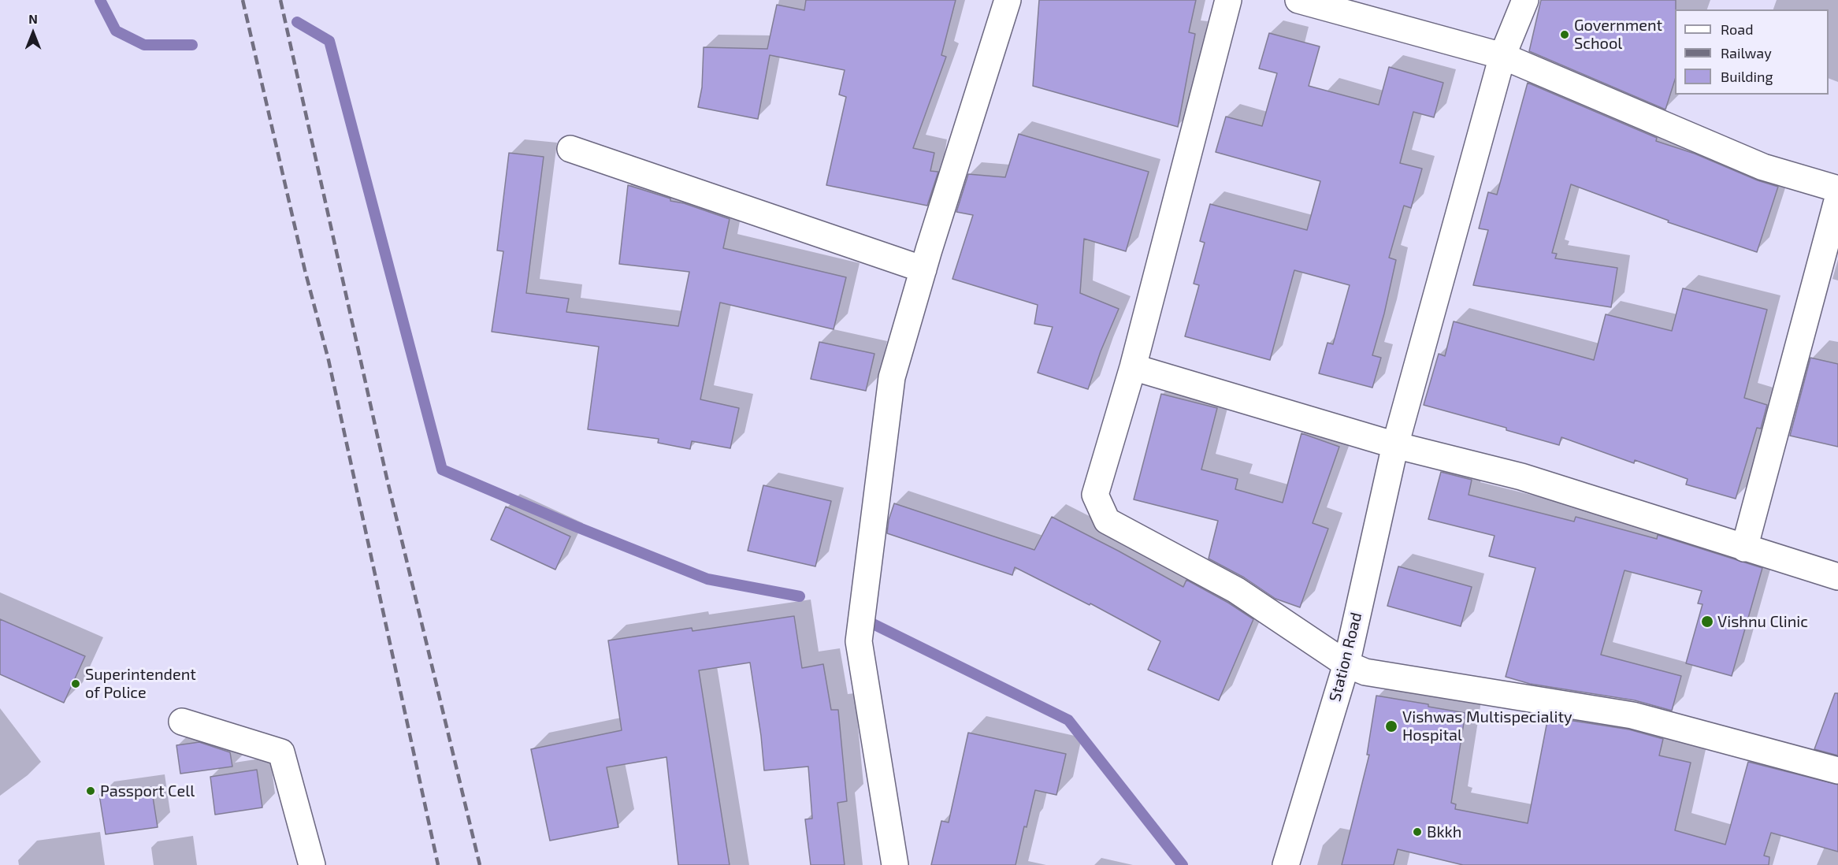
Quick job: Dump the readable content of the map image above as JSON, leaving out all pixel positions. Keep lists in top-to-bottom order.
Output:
{
  "streets": {
    "street": ["Station Road"]
  },
  "places": [
    "Government School",
    "Vishnu Clinic",
    "Superintendent of Police",
    "Vishwas Multispeciality Hospital",
    "Passport Cell",
    "Bkkh"
  ],
  "legend": ["Road", "Railway", "Building"],
  "north": "top"
}
